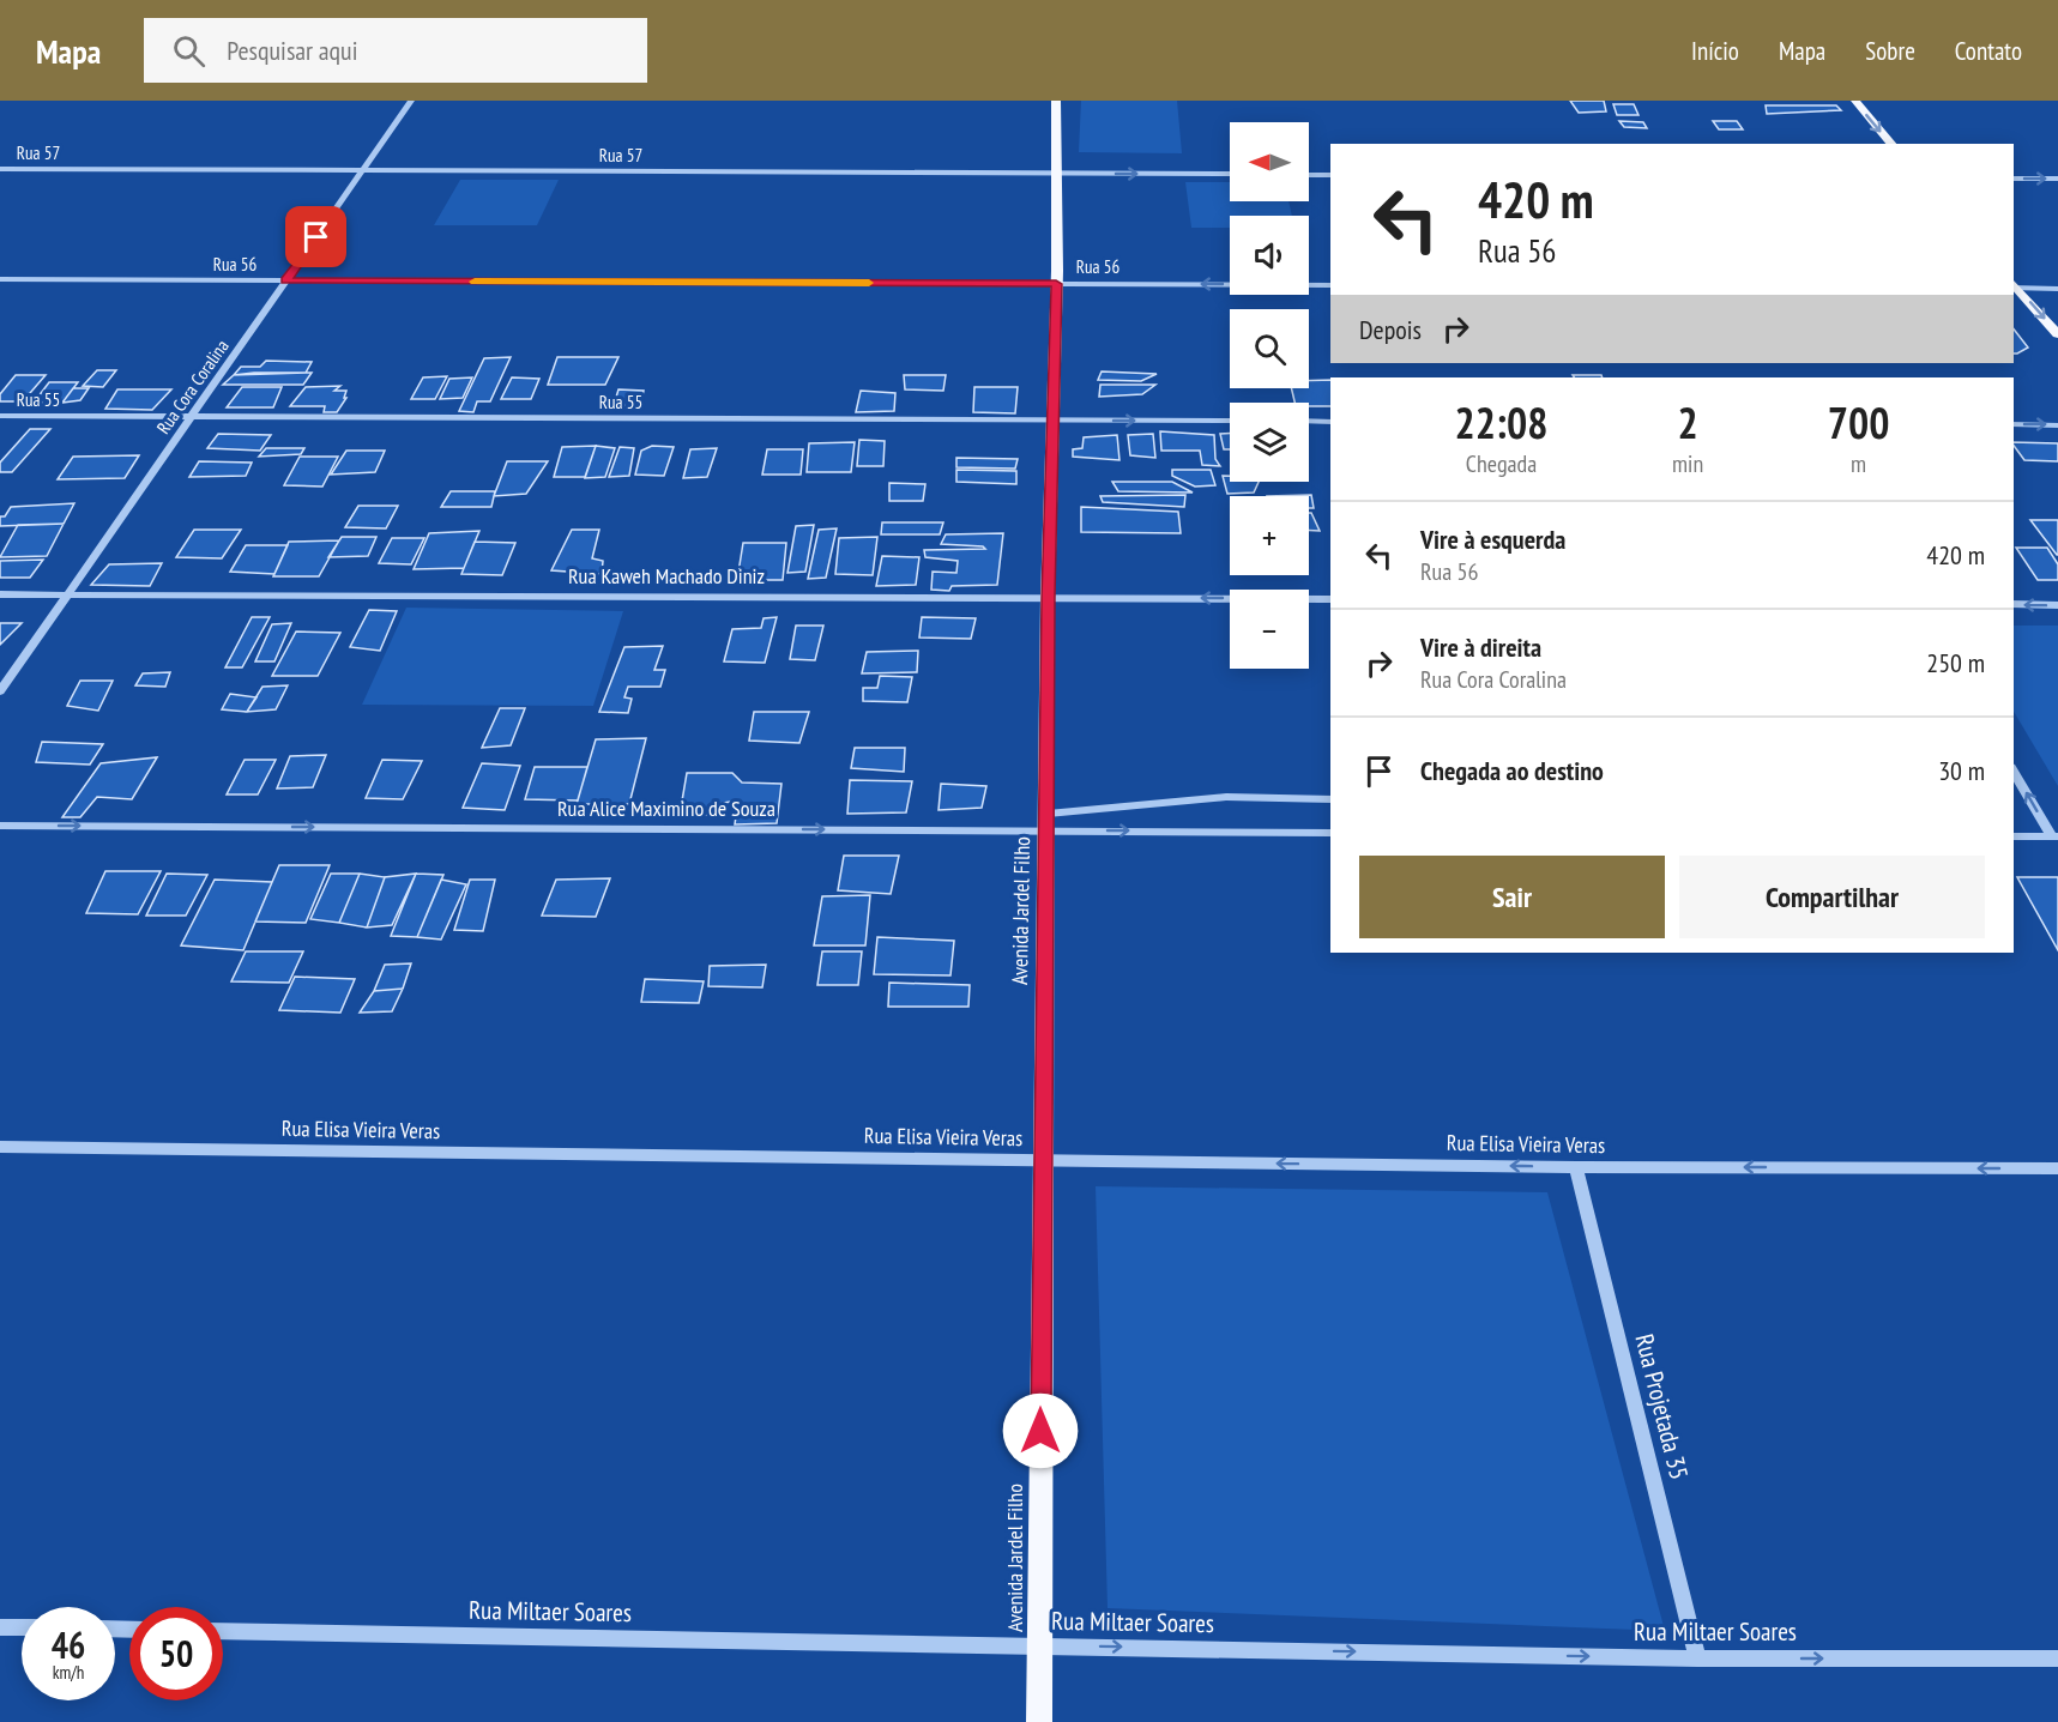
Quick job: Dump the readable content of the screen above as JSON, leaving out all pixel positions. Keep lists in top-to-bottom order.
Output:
{
  "streets": {
    "main road": ["Avenida Jardel Filho"],
    "street": [
      "Rua 57",
      "Rua 56",
      "Rua Cora Coralina",
      "Rua 55",
      "Rua Kaweh Machado Diniz",
      "Rua Alice Maximino de Souza",
      "Rua Elisa Vieira Veras",
      "Rua Projetada 35",
      "Rua Miltaer Soares"
    ]
  },
  "crossings": [
    ["Rua 57", "Rua Cora Coralina"],
    ["Rua 57", "Avenida Jardel Filho"],
    ["Rua 56", "Rua Cora Coralina"],
    ["Rua 56", "Avenida Jardel Filho"],
    ["Rua Cora Coralina", "Rua 55"],
    ["Rua Cora Coralina", "Rua Kaweh Machado Diniz"],
    ["Rua 55", "Avenida Jardel Filho"],
    ["Rua Kaweh Machado Diniz", "Avenida Jardel Filho"],
    ["Rua Alice Maximino de Souza", "Avenida Jardel Filho"],
    ["Avenida Jardel Filho", "Rua Elisa Vieira Veras"],
    ["Avenida Jardel Filho", "Rua Miltaer Soares"],
    ["Rua Elisa Vieira Veras", "Rua Projetada 35"],
    ["Rua Projetada 35", "Rua Miltaer Soares"]
  ],
  "one_way": ["Rua Alice Maximino de Souza", "Rua Elisa Vieira Veras", "Rua Miltaer Soares"],
  "north": "left",
  "page": {
    "header": "Mapa",
    "search": "Pesquisar aqui",
    "nav": [
      "Início",
      "Mapa",
      "Sobre",
      "Contato"
    ],
    "map_buttons": ["+", "−"],
    "turn": ["420 m", "Rua 56"],
    "then": "Depois",
    "eta": [
      "22:08",
      "Chegada",
      "2",
      "min",
      "700",
      "m"
    ],
    "list": [
      {
        "name": "Vire à esquerda",
        "note": "Rua 56",
        "value": "420 m"
      },
      {
        "name": "Vire à direita",
        "note": "Rua Cora Coralina",
        "value": "250 m"
      },
      {
        "name": "Chegada ao destino",
        "value": "30 m"
      }
    ],
    "buttons": ["Sair", "Compartilhar"],
    "speed": "46 km/h",
    "limit": "50"
  }
}
